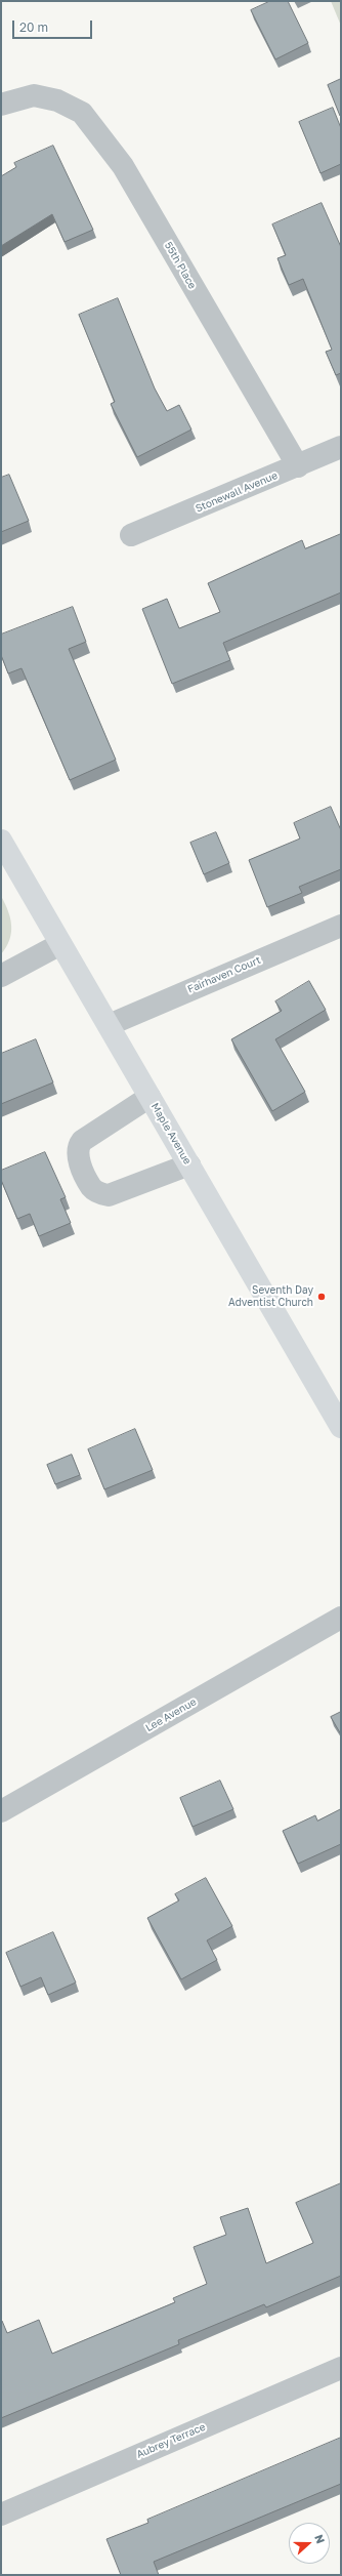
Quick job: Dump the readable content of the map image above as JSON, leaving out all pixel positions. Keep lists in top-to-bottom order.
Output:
{
  "streets": {
    "main road": ["Maple Avenue"],
    "street": [
      "55th Place",
      "Stonewall Avenue",
      "Fairhaven Court",
      "Lee Avenue",
      "Aubrey Terrace"
    ]
  },
  "crossings": [
    ["55th Place", "Stonewall Avenue"],
    ["Fairhaven Court", "Maple Avenue"]
  ],
  "places": ["Seventh Day Adventist Church"],
  "scale_bar": "20 m",
  "north": "right"
}
